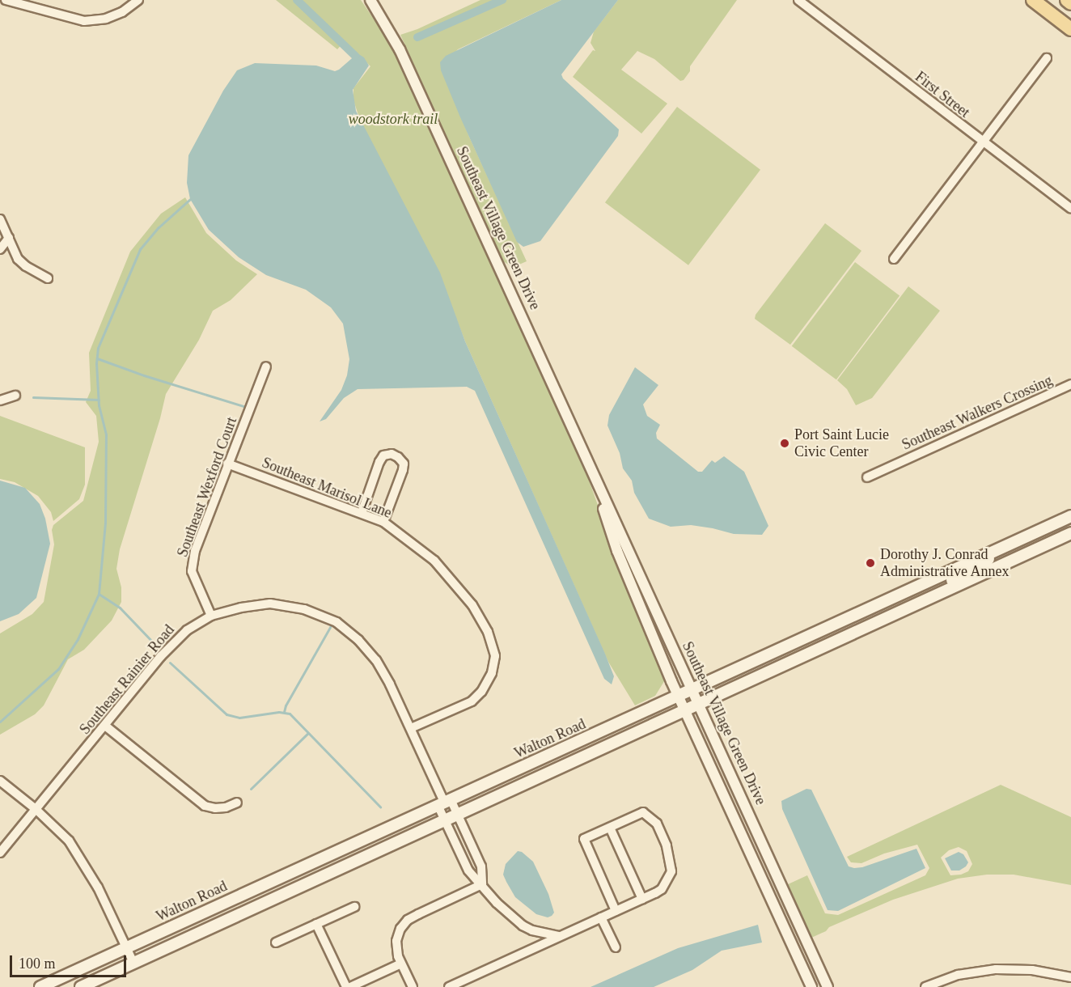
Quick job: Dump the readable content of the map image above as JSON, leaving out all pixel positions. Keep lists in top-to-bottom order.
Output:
{
  "streets": {
    "main road": ["Walton Road"],
    "street": [
      "First Street",
      "Southeast Village Green Drive",
      "Southeast Walkers Crossing",
      "Southeast Wexford Court",
      "Southeast Marisol Lane",
      "Southeast Rainier Road"
    ]
  },
  "crossings": [
    ["Southeast Village Green Drive", "Walton Road"],
    ["Southeast Wexford Court", "Southeast Marisol Lane"],
    ["Southeast Wexford Court", "Southeast Rainier Road"],
    ["Southeast Marisol Lane", "Southeast Rainier Road"],
    ["Southeast Rainier Road", "Walton Road"]
  ],
  "parks": ["woodstork trail"],
  "places": ["Port Saint Lucie Civic Center", "Dorothy J. Conrad Administrative Annex"],
  "scale_bar": "100 m"
}
